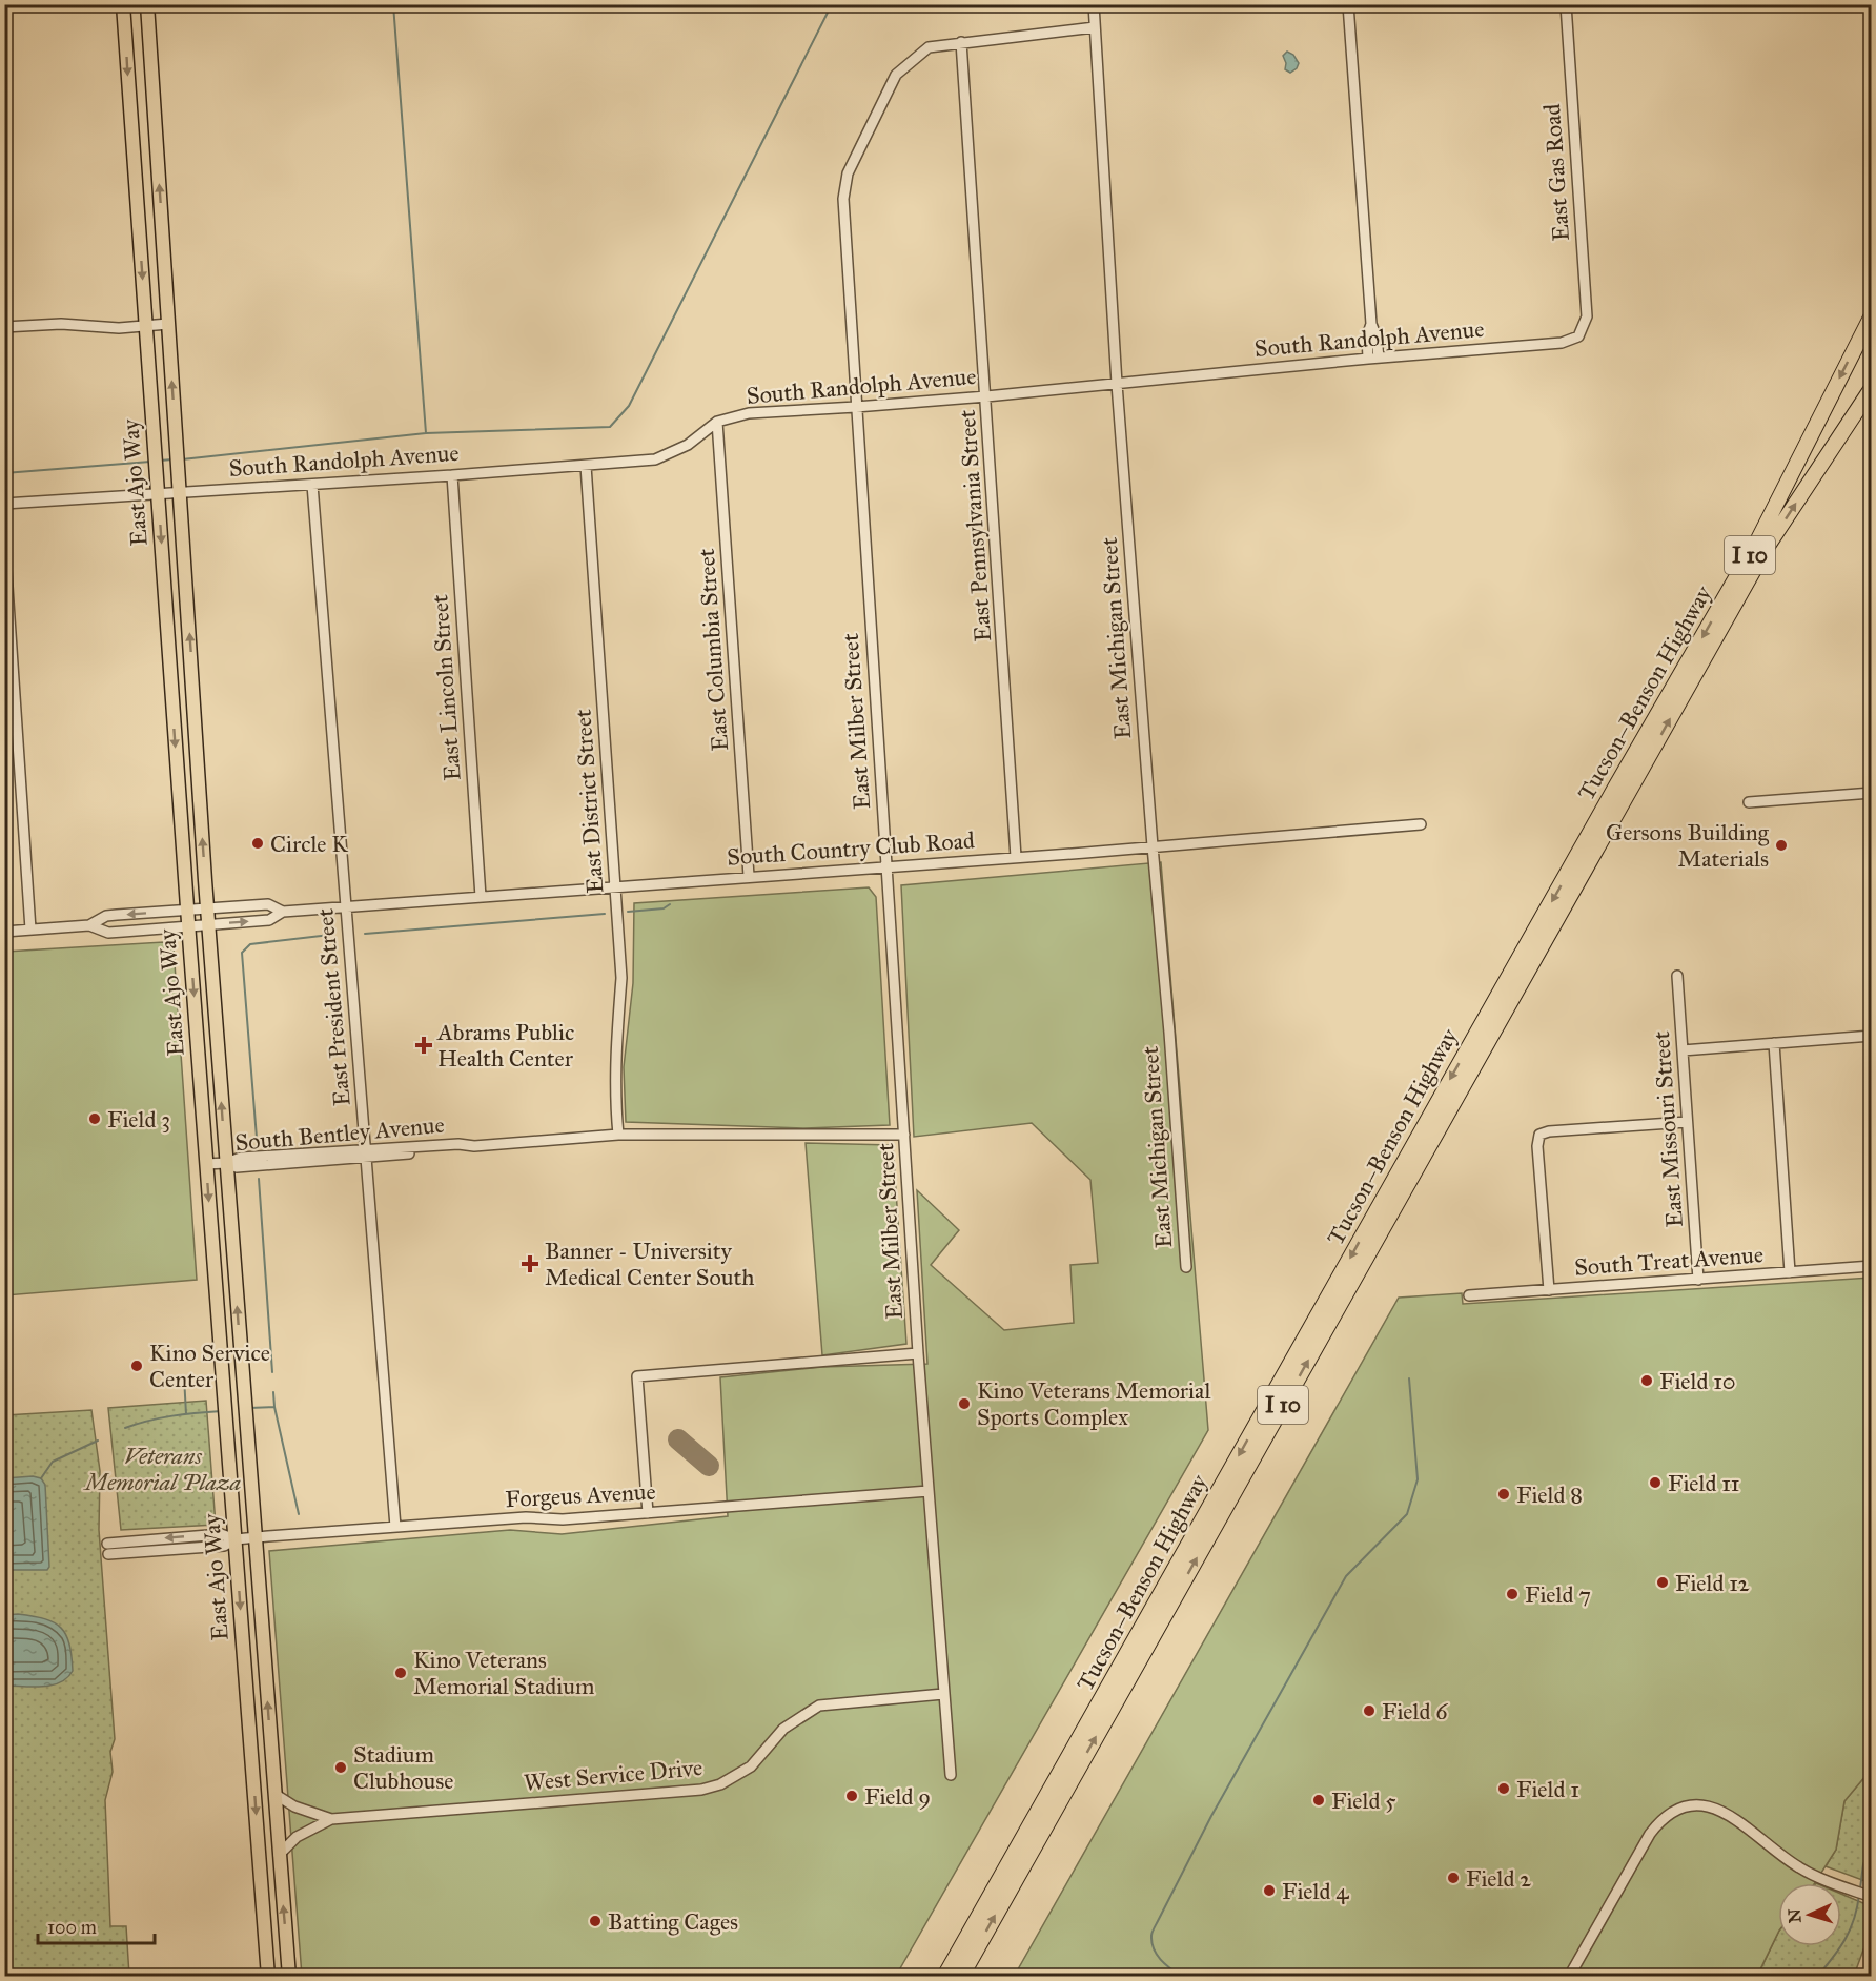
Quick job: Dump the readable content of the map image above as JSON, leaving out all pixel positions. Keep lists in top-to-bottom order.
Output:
{
  "streets": {
    "highway": ["I 10", "Tucson–Benson Highway"],
    "main road": ["East Ajo Way"],
    "street": [
      "East Gas Road",
      "South Randolph Avenue",
      "East Pennsylvania Street",
      "East Michigan Street",
      "East Columbia Street",
      "East Lincoln Street",
      "East Milber Street",
      "East District Street",
      "South Country Club Road",
      "East President Street",
      "East Missouri Street",
      "South Bentley Avenue",
      "South Treat Avenue",
      "Forgeus Avenue",
      "West Service Drive"
    ]
  },
  "crossings": [
    ["East Gas Road", "South Randolph Avenue"],
    ["South Randolph Avenue", "East Ajo Way"],
    ["South Randolph Avenue", "East Pennsylvania Street"],
    ["South Randolph Avenue", "East Michigan Street"],
    ["South Randolph Avenue", "East Columbia Street"],
    ["South Randolph Avenue", "East Lincoln Street"],
    ["South Randolph Avenue", "East Milber Street"],
    ["South Randolph Avenue", "East District Street"],
    ["South Randolph Avenue", "East President Street"],
    ["East Ajo Way", "South Country Club Road"],
    ["East Ajo Way", "South Bentley Avenue"],
    ["East Ajo Way", "Forgeus Avenue"],
    ["East Ajo Way", "West Service Drive"],
    ["East Pennsylvania Street", "East Milber Street"],
    ["East Pennsylvania Street", "South Country Club Road"],
    ["East Michigan Street", "East Milber Street"],
    ["East Michigan Street", "South Country Club Road"],
    ["East Columbia Street", "South Country Club Road"],
    ["East Lincoln Street", "South Country Club Road"],
    ["East Milber Street", "South Country Club Road"],
    ["East Milber Street", "South Bentley Avenue"],
    ["East Milber Street", "Forgeus Avenue"],
    ["East Milber Street", "West Service Drive"],
    ["East District Street", "South Country Club Road"],
    ["East District Street", "South Bentley Avenue"],
    ["South Country Club Road", "East President Street"],
    ["East President Street", "South Bentley Avenue"],
    ["East President Street", "Forgeus Avenue"],
    ["East Missouri Street", "South Treat Avenue"]
  ],
  "parks": ["Veterans Memorial Plaza"],
  "places": {
    "other": [
      "Circle K",
      "Gersons Building Materials",
      "Field 3",
      "Kino Service Center",
      "Field 10",
      "Kino Veterans Memorial Sports Complex",
      "Field 11",
      "Field 8",
      "Field 12",
      "Field 7",
      "Kino Veterans Memorial Stadium",
      "Field 6",
      "Stadium Clubhouse",
      "Field 1",
      "Field 9",
      "Field 5",
      "Field 2",
      "Field 4",
      "Batting Cages"
    ],
    "health": ["Abrams Public Health Center", "Banner - University Medical Center South"]
  },
  "scale_bar": "100 m",
  "north": "left"
}
